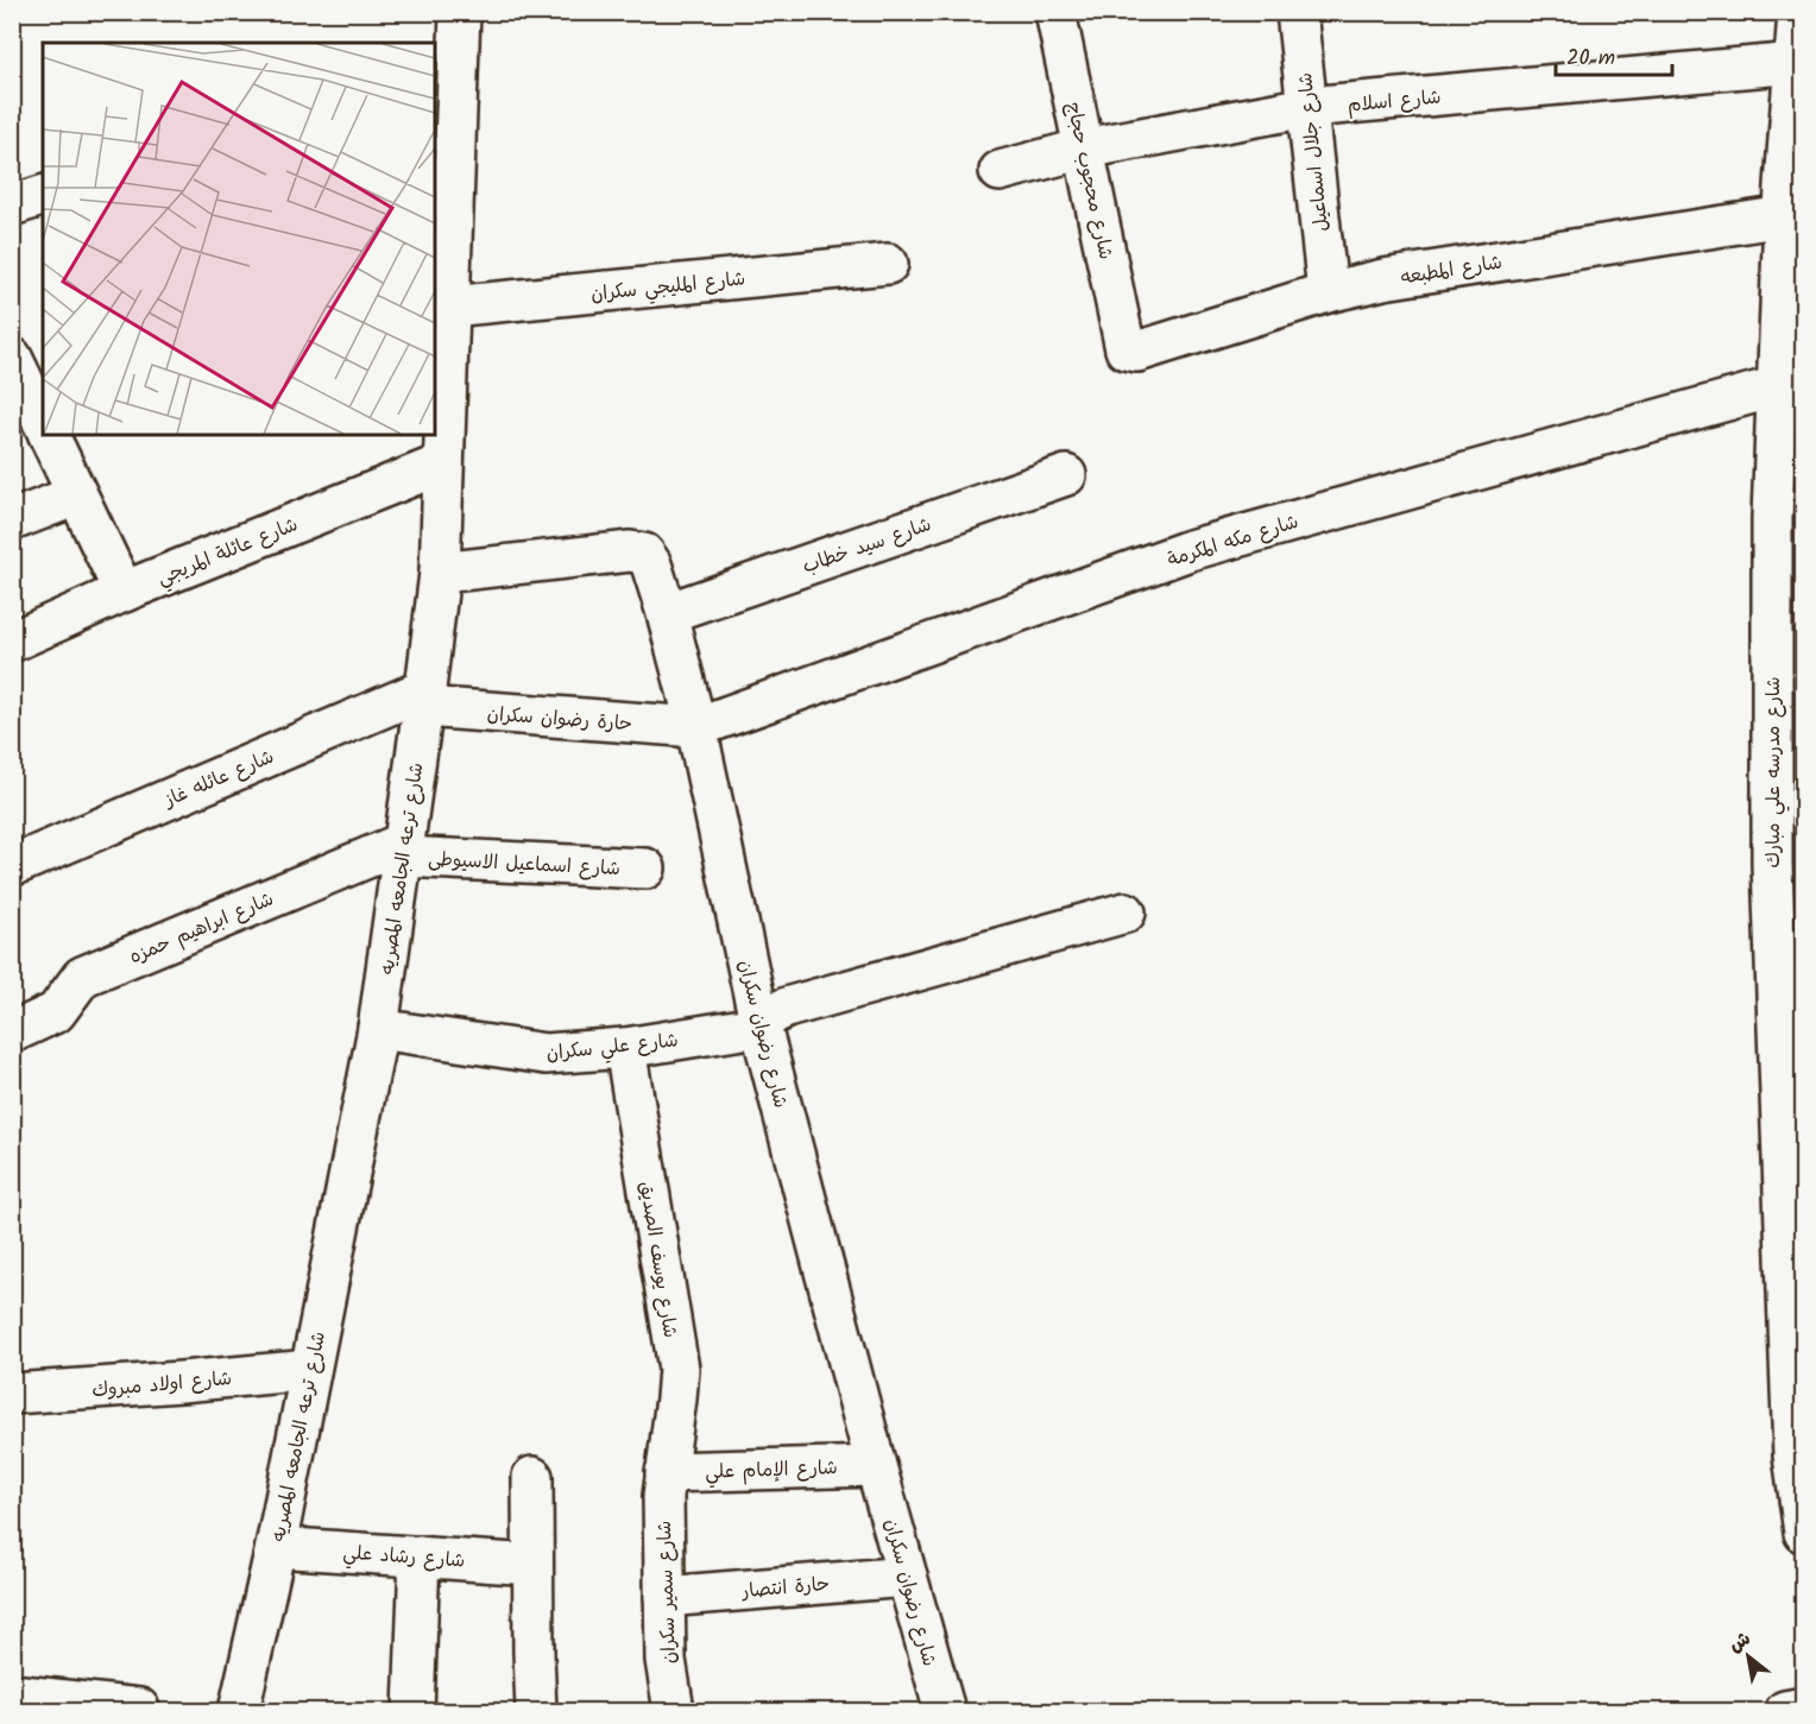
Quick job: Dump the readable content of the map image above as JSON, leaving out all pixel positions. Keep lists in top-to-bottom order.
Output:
{
  "streets": {
    "street": [
      "شارع اسلام",
      "شارع جلال اسماعيل",
      "شارع محجوب حجاج",
      "شارع المطبعه",
      "شارع المليجي سكران",
      "شارع مكه المكرمة",
      "شارع سيد خطاب",
      "شارع عائلة المريجي",
      "حارة رضوان سكران",
      "شارع مدرسه علي مبارك",
      "شارع عائله غاز",
      "شارع اسماعيل الاسيوطى",
      "شارع ترعه الجامعه المصريه",
      "شارع ابراهيم حمزه",
      "شارع رضوان سكران",
      "شارع علي سكران",
      "شارع يوسف الصديق",
      "شارع اولاد مبروك",
      "شارع الإمام علي",
      "شارع رشاد علي",
      "حارة انتصار",
      "شارع سمير سكران"
    ]
  },
  "crossings": [
    ["شارع اسلام", "شارع جلال اسماعيل"],
    ["شارع اسلام", "شارع محجوب حجاج"],
    ["شارع اسلام", "شارع مدرسه علي مبارك"],
    ["شارع جلال اسماعيل", "شارع المطبعه"],
    ["شارع محجوب حجاج", "شارع المطبعه"],
    ["شارع المطبعه", "شارع مدرسه علي مبارك"],
    ["شارع المليجي سكران", "شارع ترعه الجامعه المصريه"],
    ["شارع مكه المكرمة", "حارة رضوان سكران"],
    ["شارع مكه المكرمة", "شارع مدرسه علي مبارك"],
    ["شارع مكه المكرمة", "شارع رضوان سكران"],
    ["شارع سيد خطاب", "شارع رضوان سكران"],
    ["شارع عائلة المريجي", "شارع ترعه الجامعه المصريه"],
    ["حارة رضوان سكران", "شارع عائله غاز"],
    ["حارة رضوان سكران", "شارع ترعه الجامعه المصريه"],
    ["حارة رضوان سكران", "شارع رضوان سكران"],
    ["شارع عائله غاز", "شارع ترعه الجامعه المصريه"],
    ["شارع اسماعيل الاسيوطى", "شارع ترعه الجامعه المصريه"],
    ["شارع اسماعيل الاسيوطى", "شارع ابراهيم حمزه"],
    ["شارع ترعه الجامعه المصريه", "شارع ابراهيم حمزه"],
    ["شارع ترعه الجامعه المصريه", "شارع رضوان سكران"],
    ["شارع ترعه الجامعه المصريه", "شارع علي سكران"],
    ["شارع ترعه الجامعه المصريه", "شارع اولاد مبروك"],
    ["شارع ترعه الجامعه المصريه", "شارع رشاد علي"],
    ["شارع رضوان سكران", "شارع علي سكران"],
    ["شارع رضوان سكران", "شارع الإمام علي"],
    ["شارع رضوان سكران", "حارة انتصار"],
    ["شارع علي سكران", "شارع يوسف الصديق"],
    ["شارع يوسف الصديق", "شارع الإمام علي"],
    ["شارع يوسف الصديق", "شارع سمير سكران"],
    ["شارع الإمام علي", "شارع سمير سكران"],
    ["حارة انتصار", "شارع سمير سكران"]
  ],
  "scale_bar": "20 m",
  "north": "top left"
}
